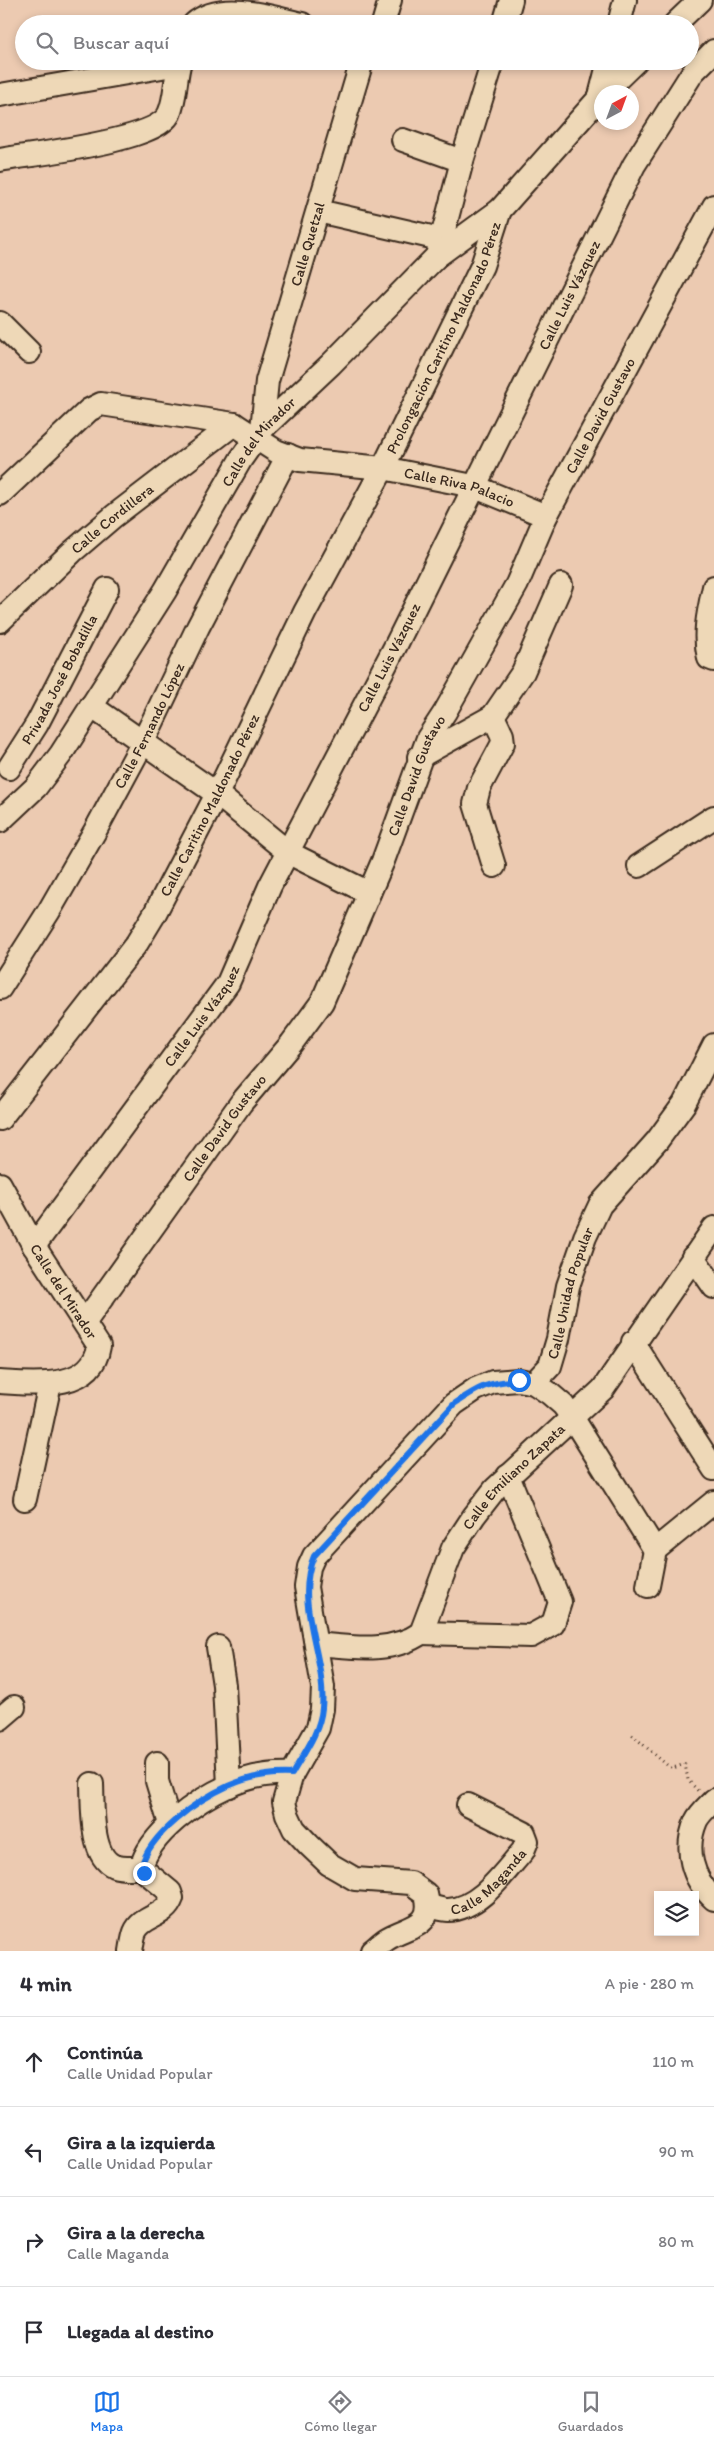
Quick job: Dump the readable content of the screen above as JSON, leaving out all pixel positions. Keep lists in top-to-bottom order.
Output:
{
  "streets": {
    "street": [
      "Calle Quetzal",
      "Calle Luis Vázquez",
      "Prolongación Caritino Maldonado Pérez",
      "Calle David Gustavo",
      "Calle del Mirador",
      "Calle Riva Palacio",
      "Calle Cordillera",
      "Privada José Bobadilla",
      "Calle Fernando López",
      "Calle Caritino Maldonado Pérez",
      "Calle Unidad Popular",
      "Calle Emiliano Zapata",
      "Calle Maganda"
    ]
  },
  "crossings": [
    ["Calle Quetzal", "Calle del Mirador"],
    ["Calle Quetzal", "Calle Riva Palacio"],
    ["Calle Luis Vázquez", "Calle del Mirador"],
    ["Calle Luis Vázquez", "Calle Riva Palacio"],
    ["Prolongación Caritino Maldonado Pérez", "Calle Riva Palacio"],
    ["Prolongación Caritino Maldonado Pérez", "Calle Caritino Maldonado Pérez"],
    ["Calle David Gustavo", "Calle del Mirador"],
    ["Calle David Gustavo", "Calle Riva Palacio"],
    ["Calle del Mirador", "Calle Riva Palacio"],
    ["Calle Riva Palacio", "Calle Fernando López"],
    ["Calle Riva Palacio", "Calle Caritino Maldonado Pérez"]
  ],
  "north": "top right",
  "page": {
    "search": "Buscar aquí",
    "heading": ["4 min", "A pie · 280 m"],
    "list": [
      ["Continúa", "Calle Unidad Popular", "110 m"],
      ["Gira a la izquierda", "Calle Unidad Popular", "90 m"],
      ["Gira a la derecha", "Calle Maganda", "80 m"],
      "Llegada al destino"
    ],
    "nav": ["Mapa", "Cómo llegar", "Guardados"]
  }
}
